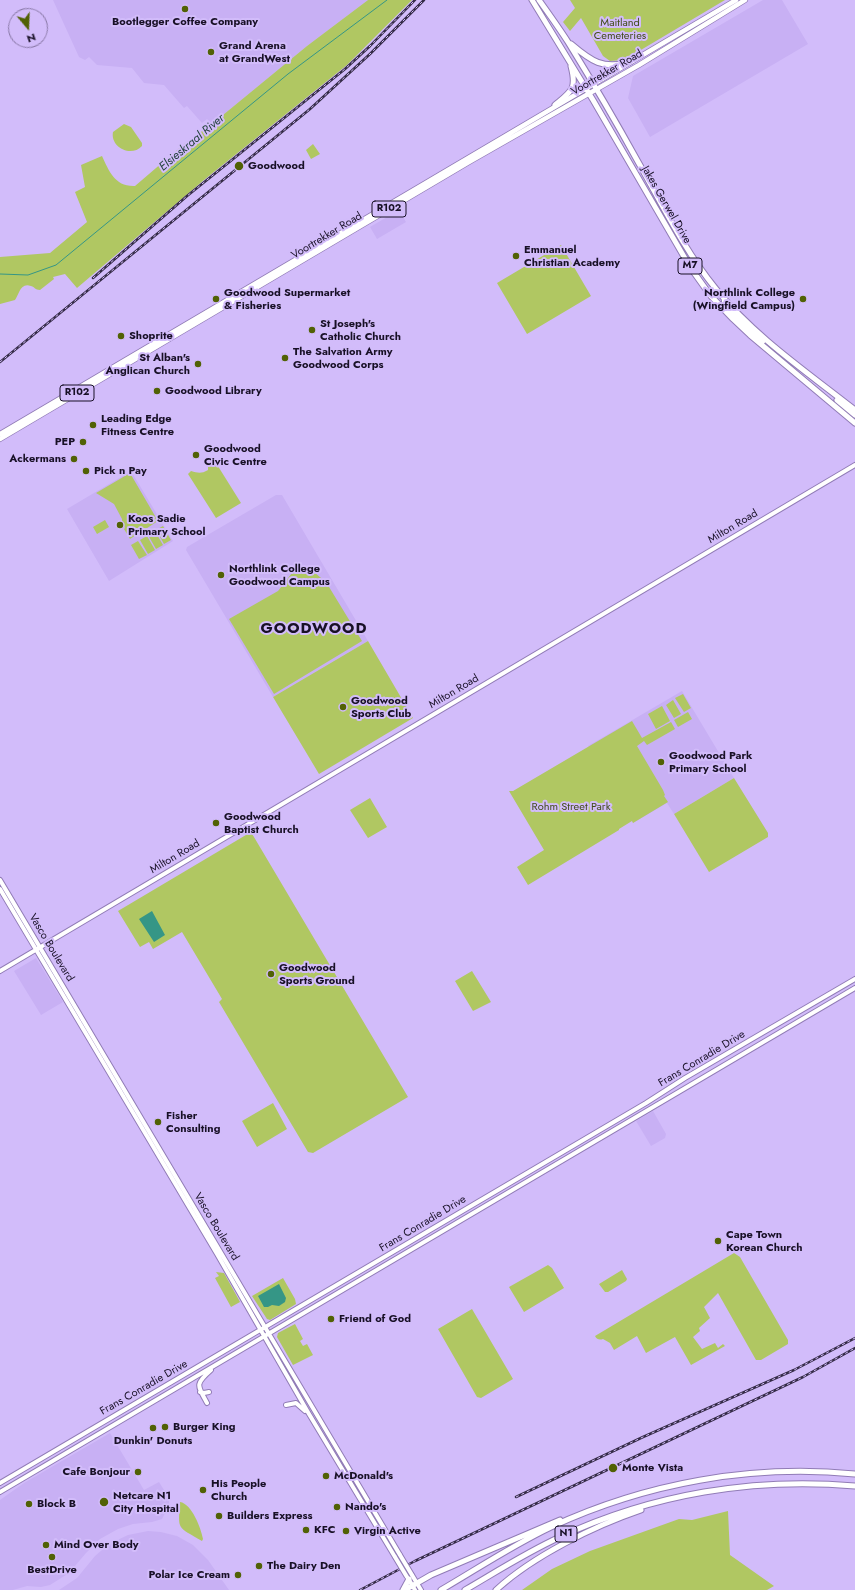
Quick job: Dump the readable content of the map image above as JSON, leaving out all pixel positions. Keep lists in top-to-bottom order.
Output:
{
  "streets": {
    "highway": ["Jakes Gerwel Drive", "M7", "N1"],
    "main road": [
      "Voortrekker Road",
      "R102",
      "Milton Road",
      "Vasco Boulevard",
      "Frans Conradie Drive"
    ]
  },
  "crossings": [
    ["Voortrekker Road", "Jakes Gerwel Drive"],
    ["Milton Road", "Vasco Boulevard"],
    ["Vasco Boulevard", "Frans Conradie Drive"]
  ],
  "districts": ["GOODWOOD"],
  "water": ["Elsieskraal River"],
  "parks": ["Maitland Cemeteries", "Rohm Street Park"],
  "places": [
    "Bootlegger Coffee Company",
    "Grand Arena at GrandWest",
    "Goodwood",
    "Emmanuel Christian Academy",
    "Goodwood Supermarket & Fisheries",
    "Northlink College (Wingfield Campus)",
    "St Joseph's Catholic Church",
    "Shoprite",
    "The Salvation Army Goodwood Corps",
    "St Alban's Anglican Church",
    "Goodwood Library",
    "Leading Edge Fitness Centre",
    "PEP",
    "Goodwood Civic Centre",
    "Ackermans",
    "Pick n Pay",
    "Koos Sadie Primary School",
    "Northlink College Goodwood Campus",
    "Goodwood Sports Club",
    "Goodwood Park Primary School",
    "Goodwood Baptist Church",
    "Goodwood Sports Ground",
    "Fisher Consulting",
    "Cape Town Korean Church",
    "Friend of God",
    "Burger King",
    "Dunkin' Donuts",
    "Monte Vista",
    "Cafe Bonjour",
    "McDonald's",
    "His People Church",
    "Netcare N1 City Hospital",
    "Block B",
    "Nando's",
    "Builders Express",
    "KFC",
    "Virgin Active",
    "Mind Over Body",
    "BestDrive",
    "The Dairy Den",
    "Polar Ice Cream"
  ],
  "north": "bottom"
}
